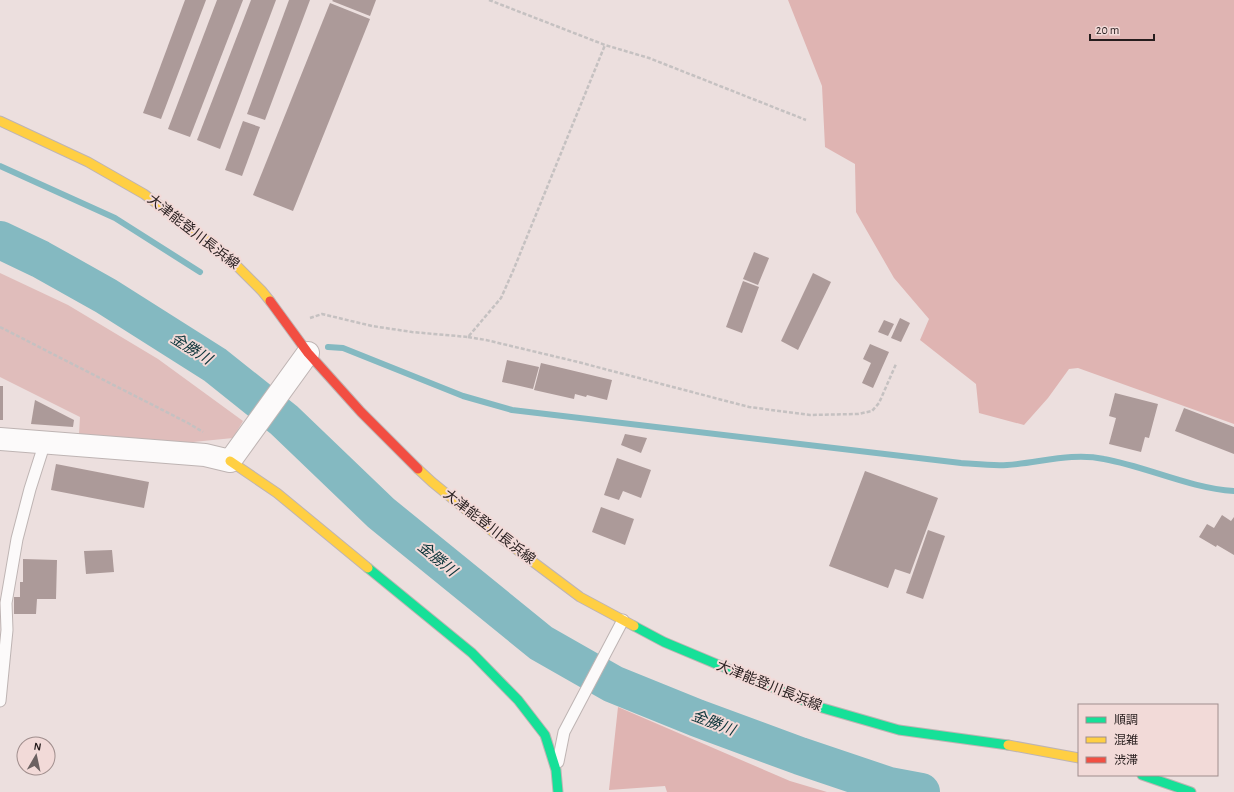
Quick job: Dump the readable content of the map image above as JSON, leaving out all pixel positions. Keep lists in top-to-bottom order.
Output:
{
  "streets": {
    "main road": ["大津能登川長浜線"]
  },
  "water": ["金勝川"],
  "legend": ["順調", "混雑", "渋滞"],
  "scale_bar": "20 m",
  "north": "top"
}
